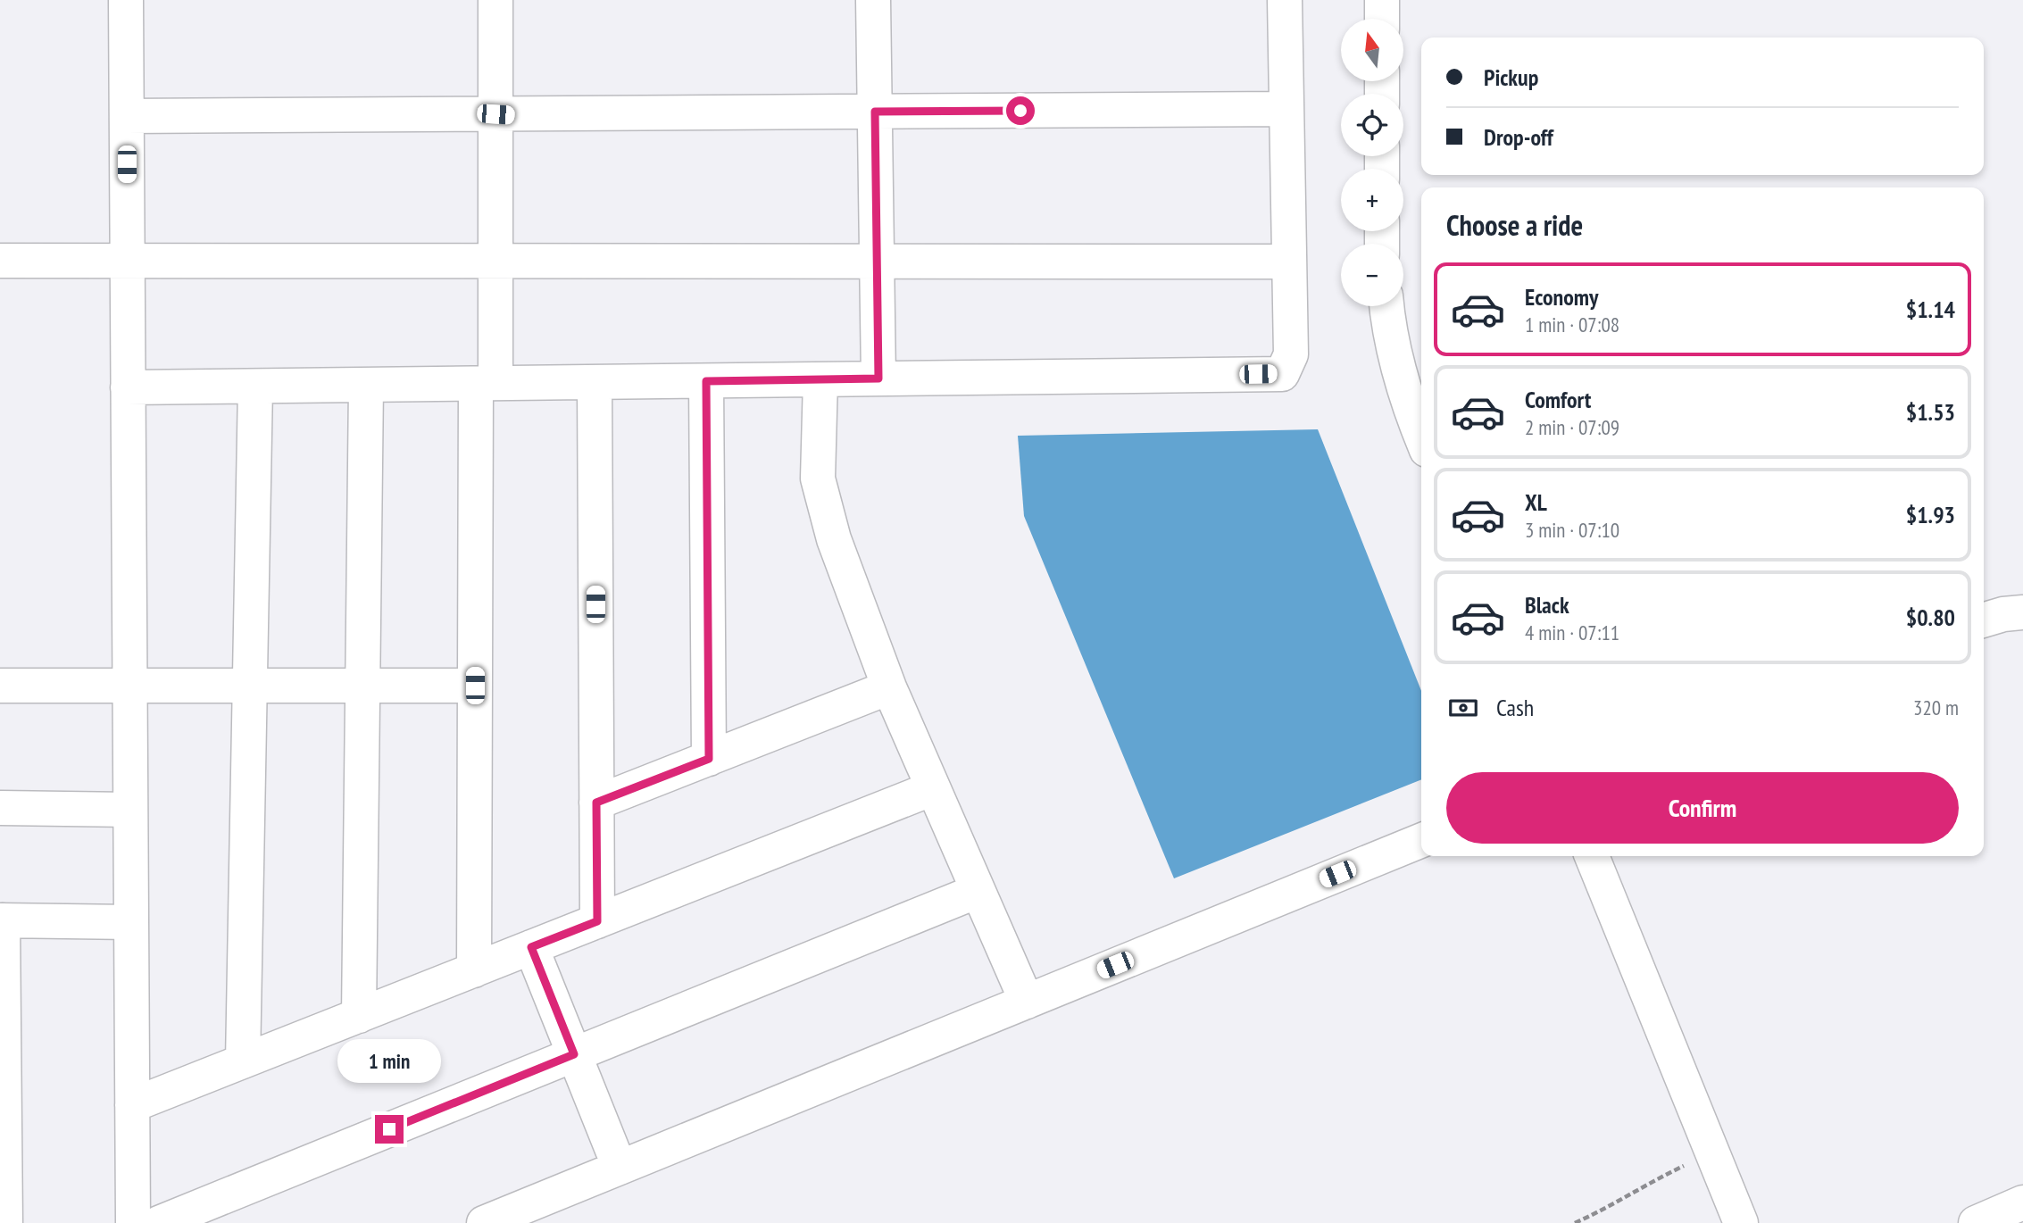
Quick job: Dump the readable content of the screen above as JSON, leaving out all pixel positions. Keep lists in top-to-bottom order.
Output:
{
  "north": "top",
  "page": {
    "map_buttons": ["+", "−"],
    "banner": ["Pickup", "Drop-off"],
    "heading": "Choose a ride",
    "list": [
      {
        "name": "Economy",
        "note": "1 min · 07:08",
        "value": "$1.14"
      },
      {
        "name": "Comfort",
        "note": "2 min · 07:09",
        "value": "$1.53"
      },
      {
        "name": "XL",
        "note": "3 min · 07:10",
        "value": "$1.93"
      },
      {
        "name": "Black",
        "note": "4 min · 07:11",
        "value": "$0.80"
      }
    ],
    "pay": ["Cash", "320 m"],
    "buttons": "Confirm",
    "bubble": "1 min"
  }
}
